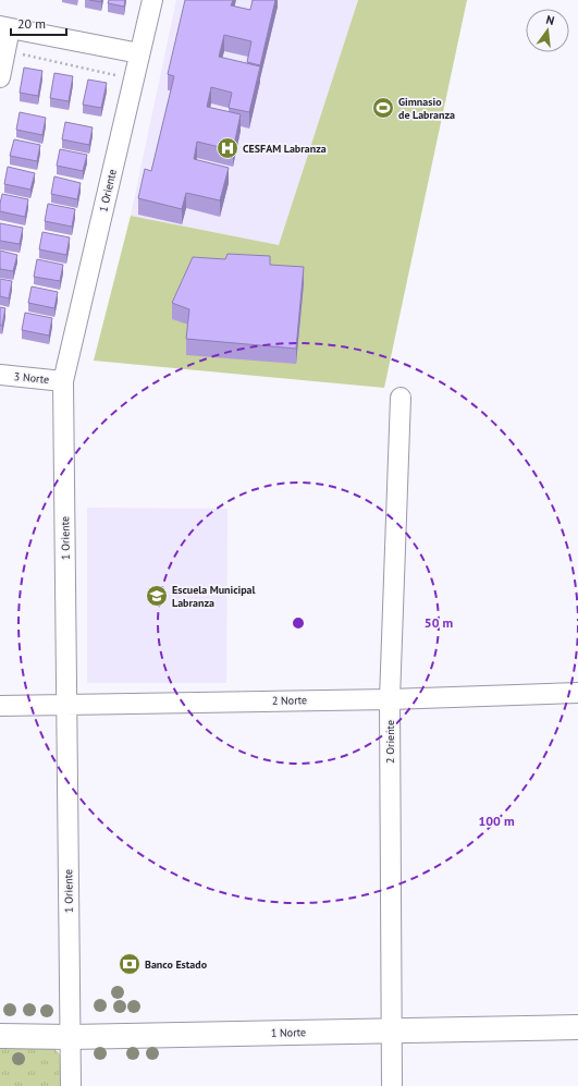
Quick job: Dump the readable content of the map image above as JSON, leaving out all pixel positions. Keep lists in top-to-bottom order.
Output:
{
  "streets": {
    "main road": ["1 Norte"],
    "street": [
      "1 Oriente",
      "3 Norte",
      "2 Norte",
      "2 Oriente"
    ]
  },
  "crossings": [
    ["1 Oriente", "3 Norte"],
    ["1 Oriente", "2 Norte"],
    ["1 Oriente", "1 Norte"],
    ["2 Norte", "2 Oriente"],
    ["2 Oriente", "1 Norte"]
  ],
  "places": {
    "sports": ["Gimnasio de Labranza"],
    "hospital": ["CESFAM Labranza"],
    "school or university": ["Escuela Municipal Labranza"],
    "bank": ["Banco Estado"]
  },
  "scale_bar": "20 m",
  "north": "top",
  "rings": ["50 m", "100 m"]
}
